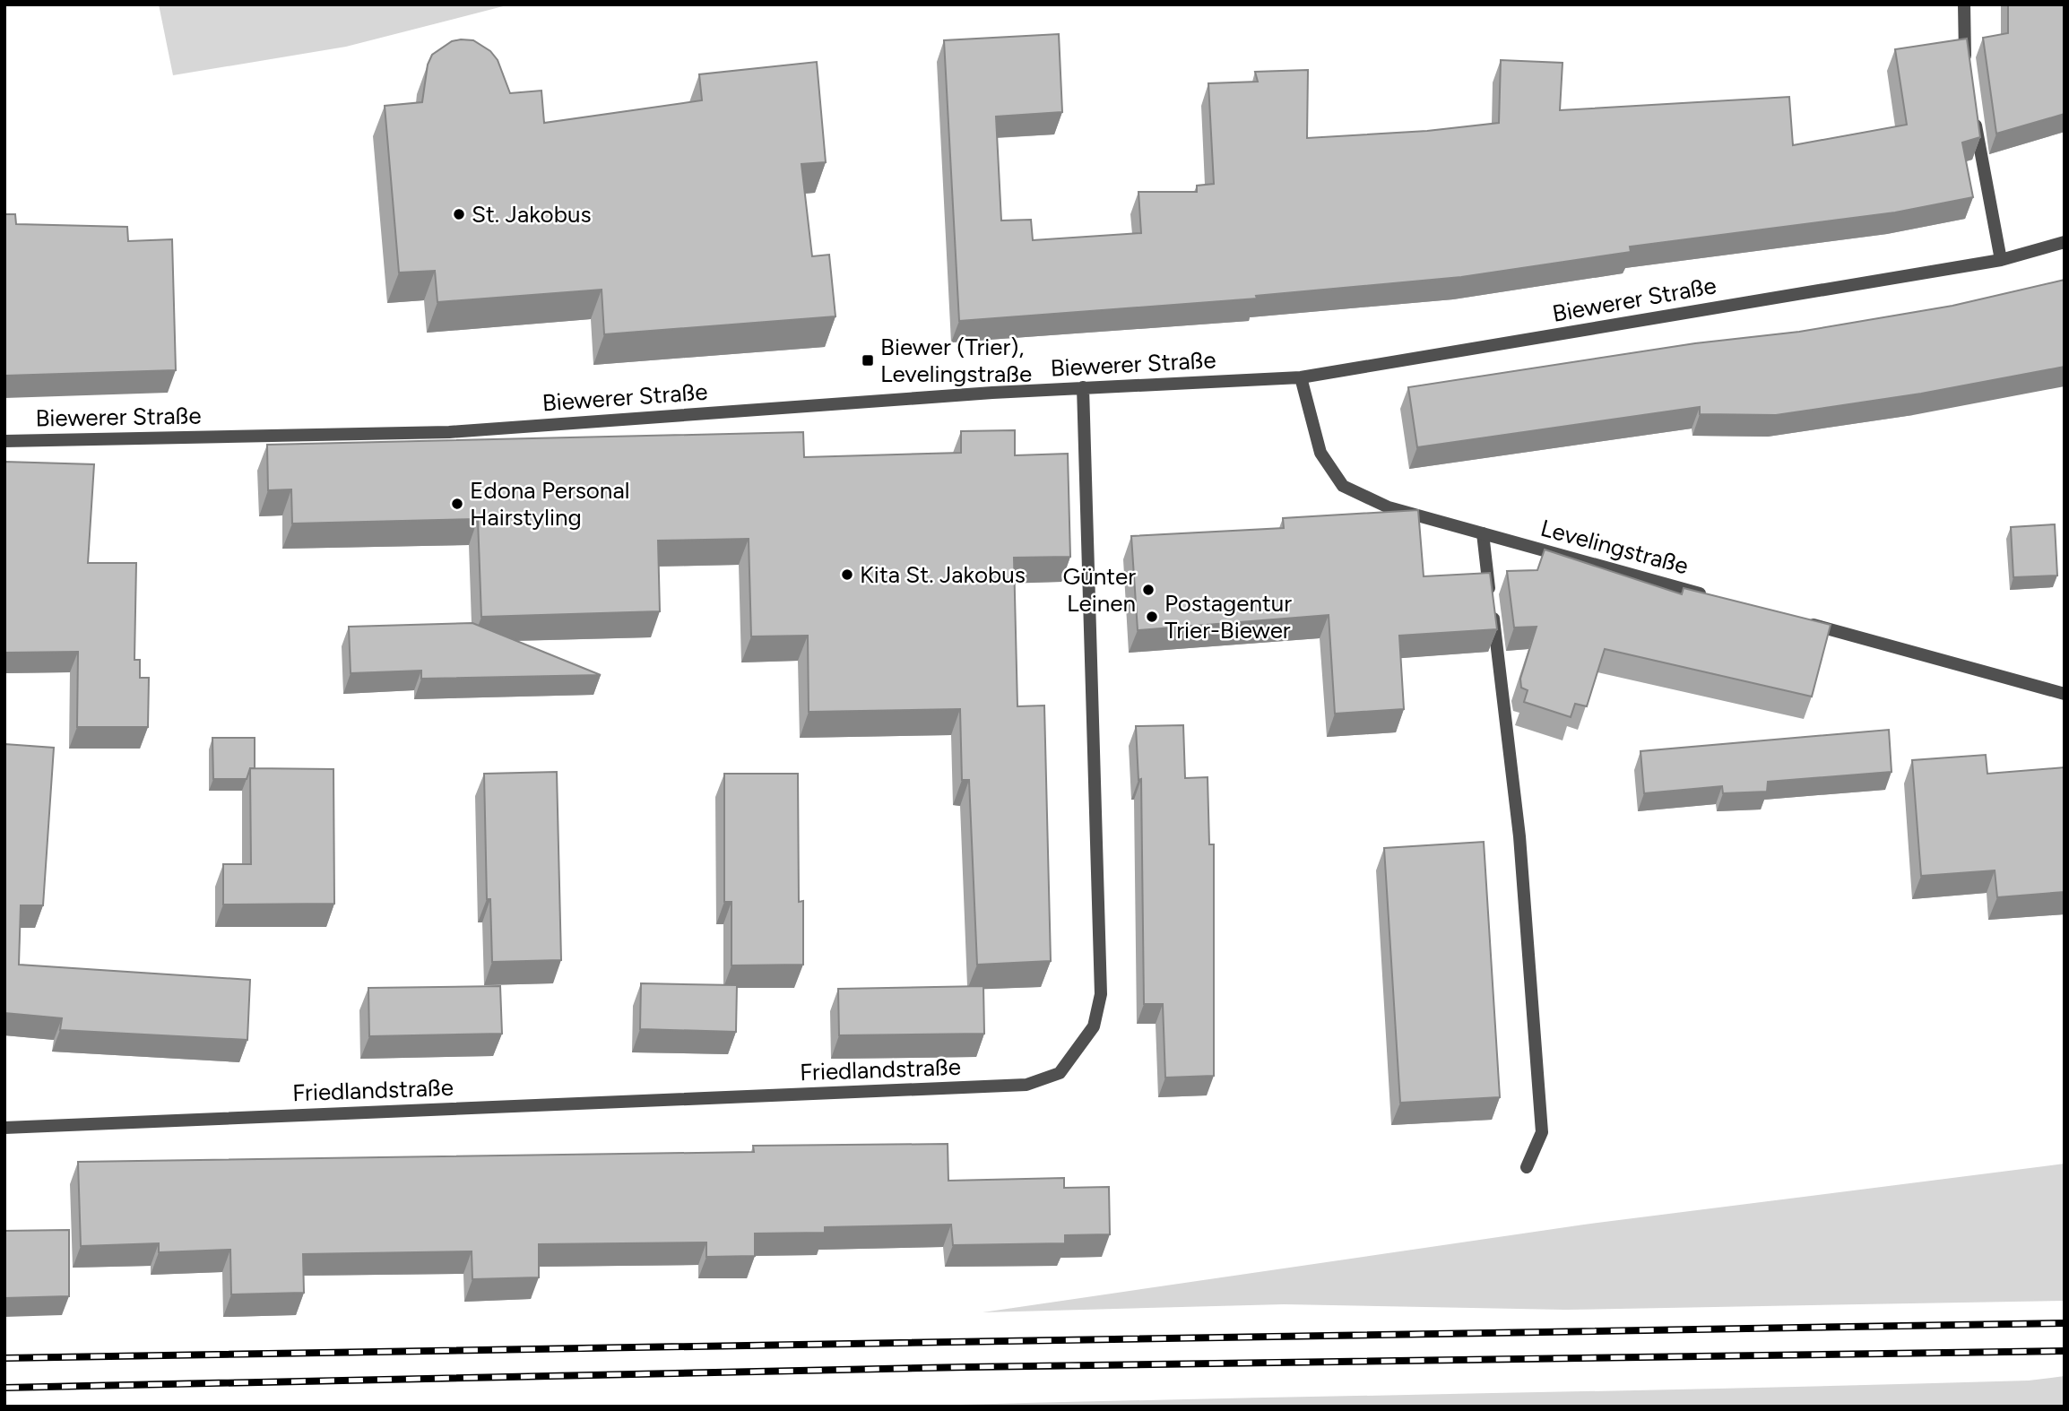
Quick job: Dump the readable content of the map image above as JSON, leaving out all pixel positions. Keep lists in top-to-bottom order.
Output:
{
  "streets": {
    "street": ["Biewerer Straße", "Levelingstraße", "Friedlandstraße"]
  },
  "crossings": [
    ["Biewerer Straße", "Levelingstraße"],
    ["Biewerer Straße", "Friedlandstraße"]
  ],
  "places": {
    "other": [
      "St. Jakobus",
      "Edona Personal Hairstyling",
      "Kita St. Jakobus",
      "Günter Leinen",
      "Postagentur Trier-Biewer"
    ],
    "transit": ["Biewer (Trier), Levelingstraße"]
  }
}
